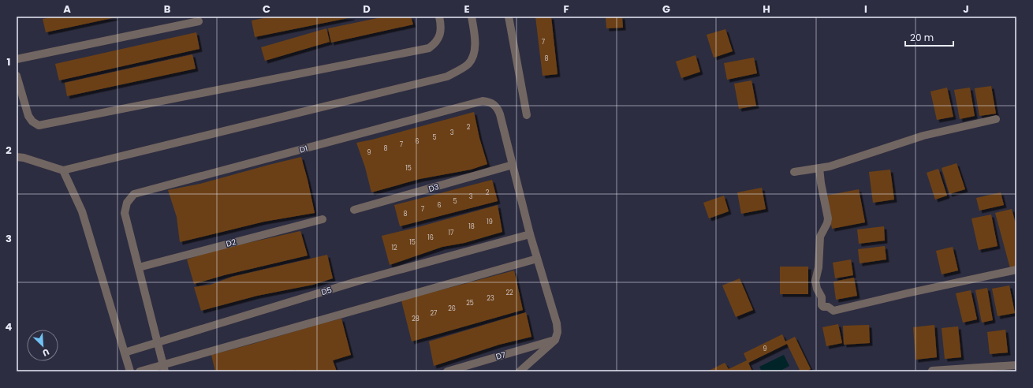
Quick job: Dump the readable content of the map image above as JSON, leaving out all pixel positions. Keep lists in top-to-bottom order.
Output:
{
  "streets": {
    "street": [
      "D1",
      "D3",
      "D2",
      "D5",
      "D7"
    ]
  },
  "crossings": [
    ["D1", "D3"],
    ["D1", "D2"]
  ],
  "house_numbers": [
    "7",
    "8",
    "2",
    "3",
    "5",
    "6",
    "7",
    "8",
    "9",
    "15",
    "2",
    "3",
    "5",
    "6",
    "7",
    "8",
    "19",
    "18",
    "17",
    "16",
    "15",
    "12",
    "22",
    "23",
    "25",
    "26",
    "27",
    "28",
    "9"
  ],
  "scale_bar": "20 m",
  "north": "bottom right",
  "grid": {
    "columns": [
      "A",
      "B",
      "C",
      "D",
      "E",
      "F",
      "G",
      "H",
      "I",
      "J"
    ],
    "rows": [
      "1",
      "2",
      "3",
      "4"
    ]
  }
}
